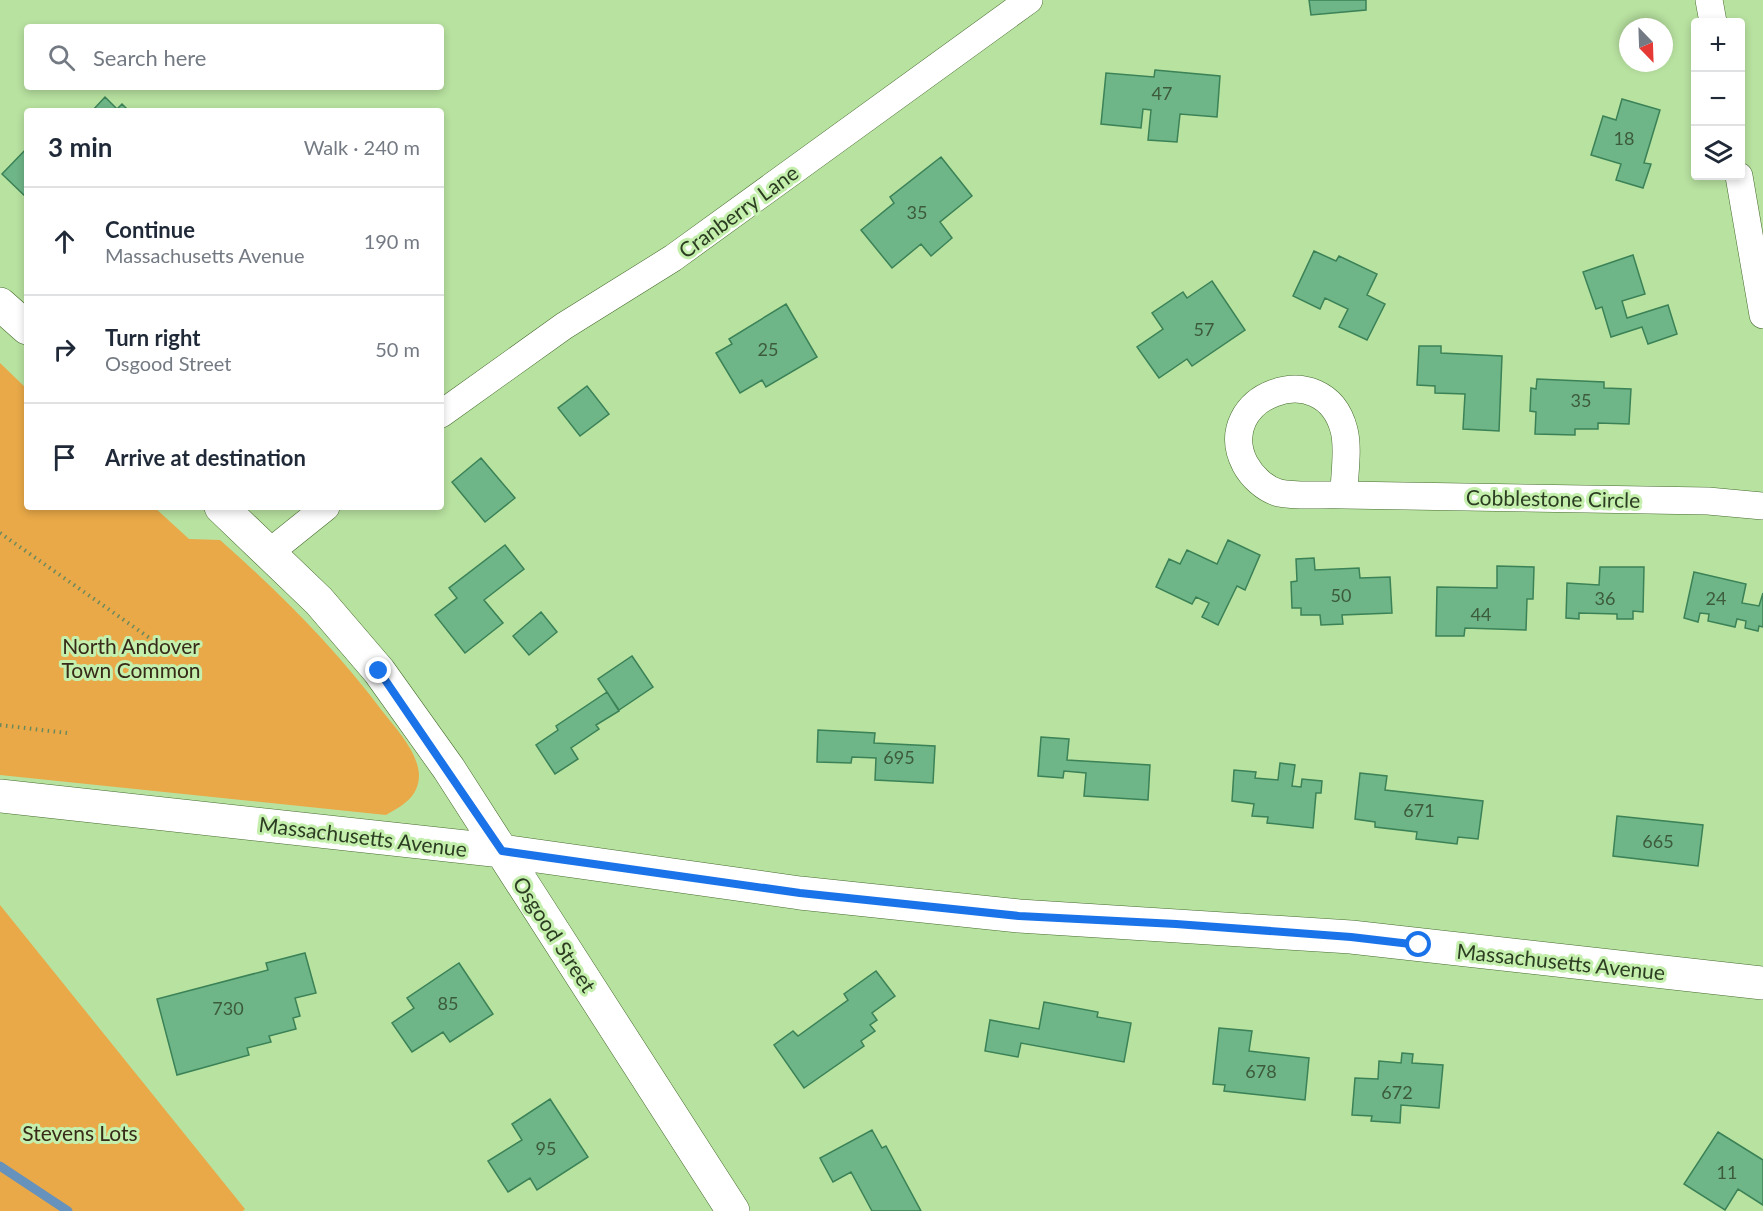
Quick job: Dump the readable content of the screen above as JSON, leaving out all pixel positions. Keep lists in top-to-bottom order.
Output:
{
  "streets": {
    "main road": ["Massachusetts Avenue", "Osgood Street"],
    "street": ["Cranberry Lane", "Cobblestone Circle"]
  },
  "crossings": [
    ["Massachusetts Avenue", "Osgood Street"]
  ],
  "parks": ["North Andover Town Common", "Stevens Lots"],
  "house_numbers": [
    "47",
    "18",
    "35",
    "57",
    "25",
    "35",
    "50",
    "36",
    "24",
    "44",
    "695",
    "671",
    "665",
    "85",
    "730",
    "678",
    "672",
    "95",
    "11"
  ],
  "north": "bottom right",
  "page": {
    "map_buttons": ["+", "−"],
    "search": "Search here",
    "heading": ["3 min", "Walk · 240 m"],
    "list": [
      ["Continue", "Massachusetts Avenue", "190 m"],
      ["Turn right", "Osgood Street", "50 m"],
      "Arrive at destination"
    ]
  }
}
